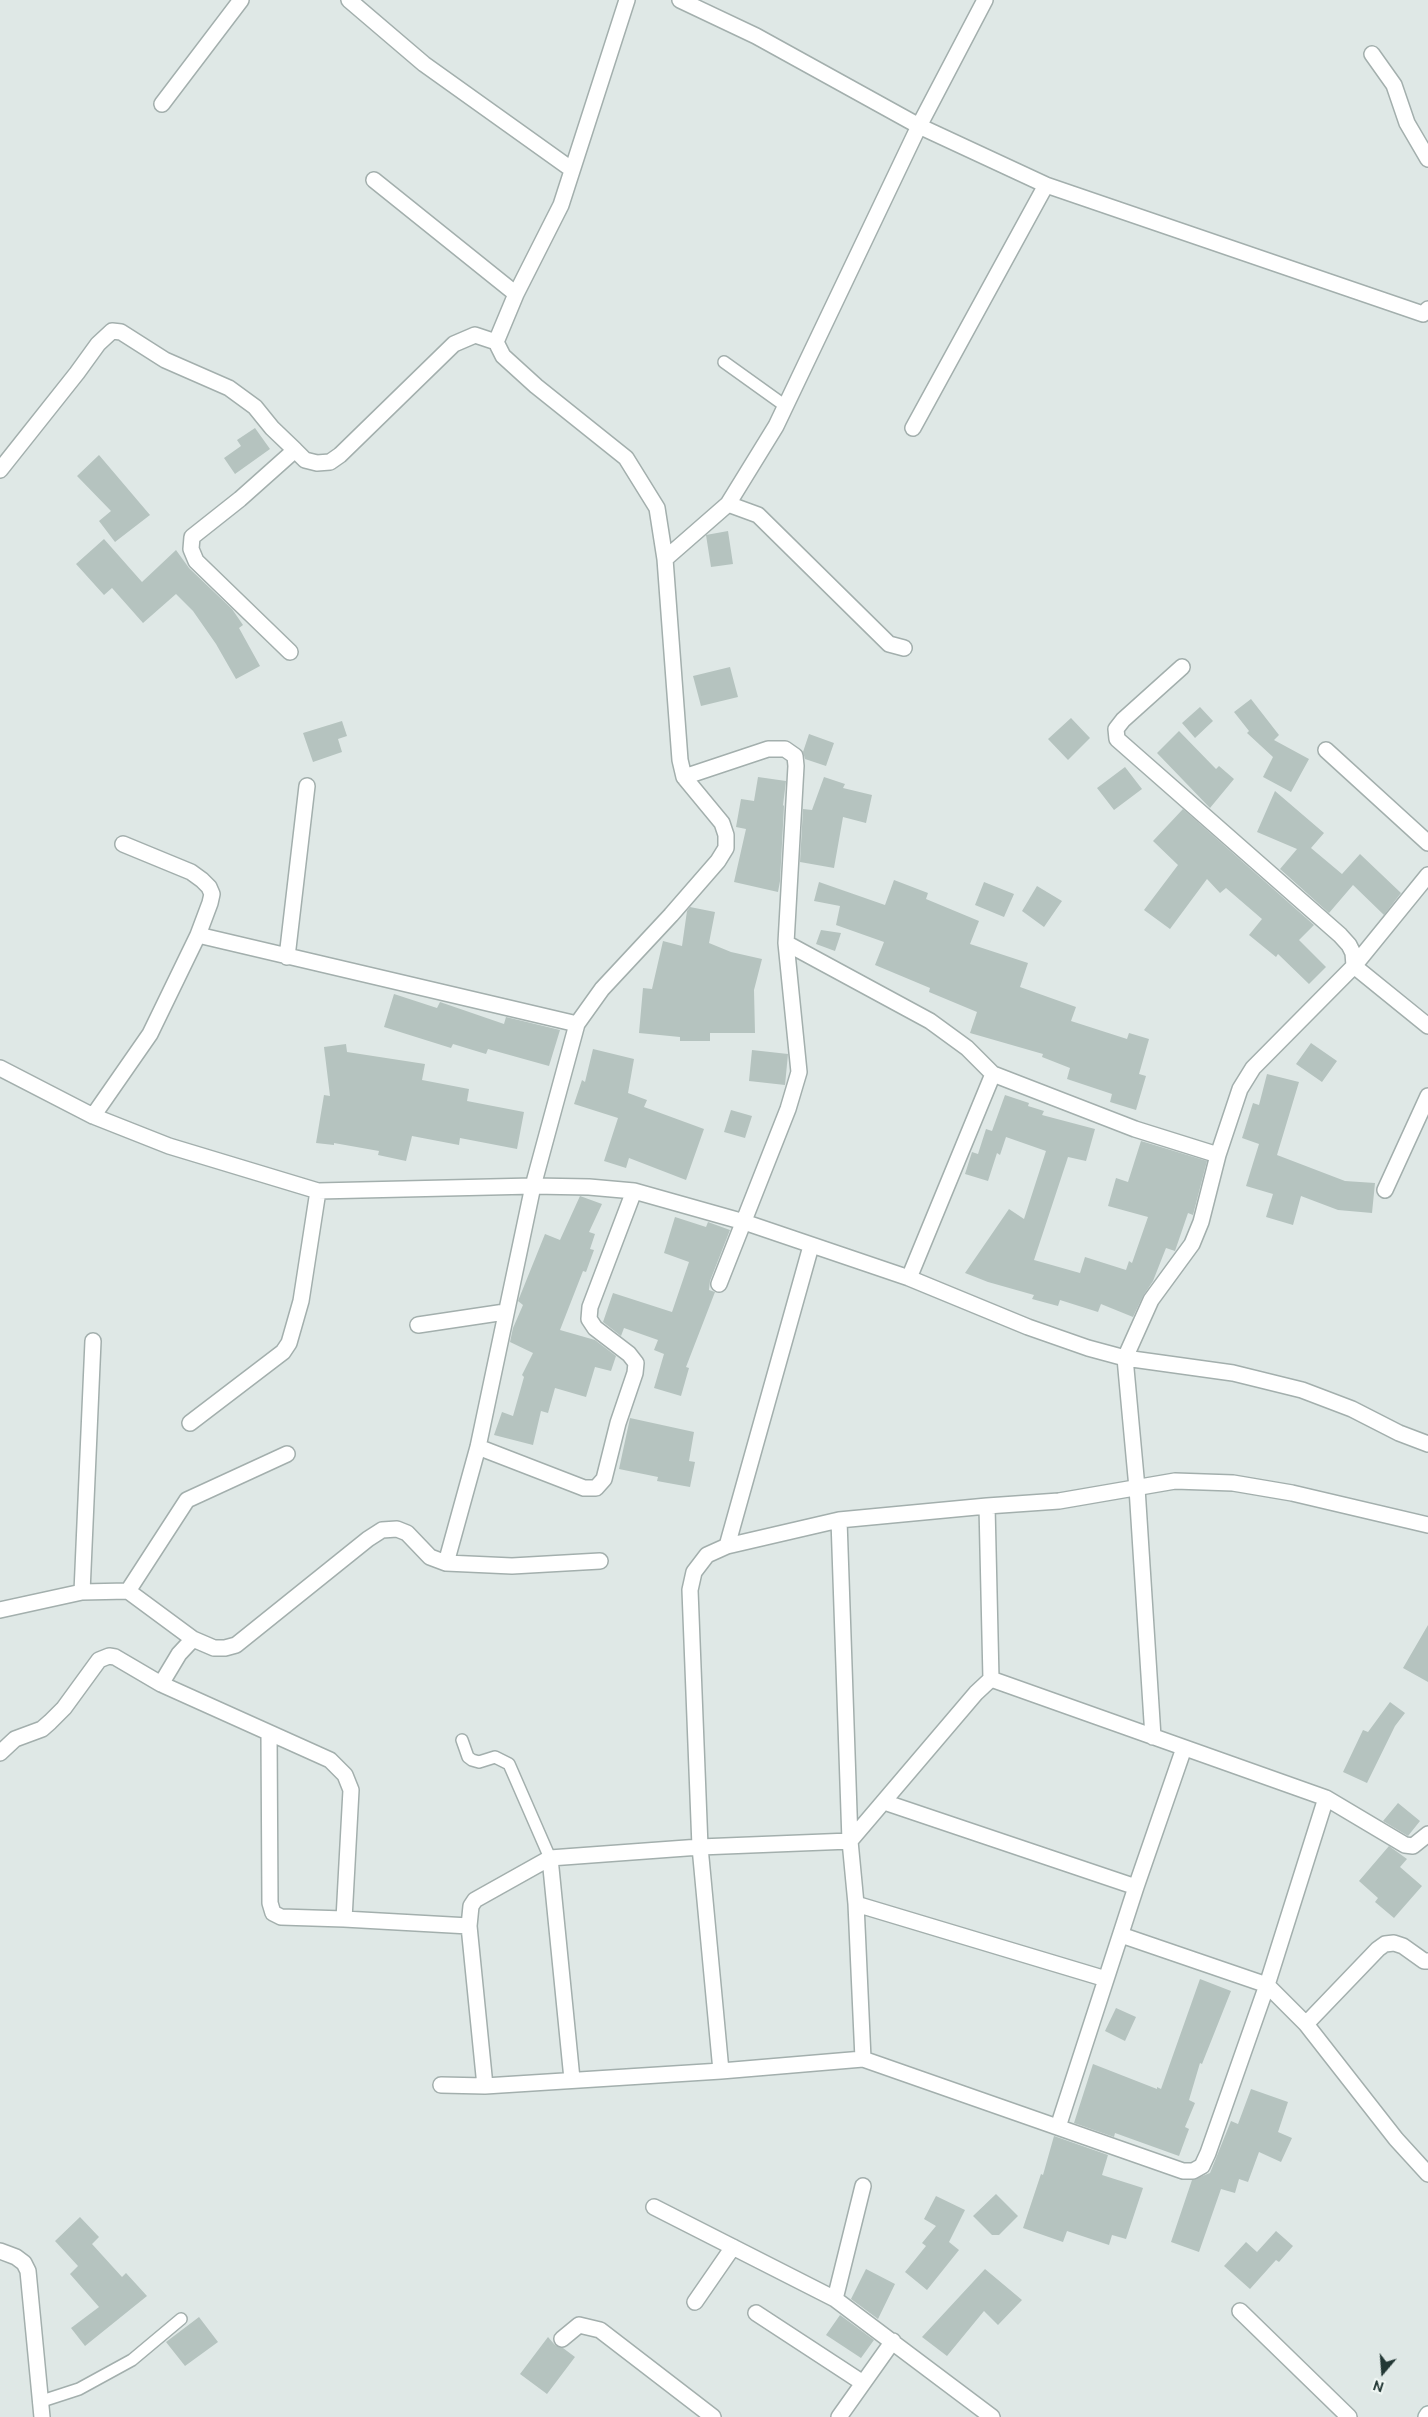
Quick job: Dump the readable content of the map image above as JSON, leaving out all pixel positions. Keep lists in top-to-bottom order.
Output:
{
  "north": "bottom"
}
